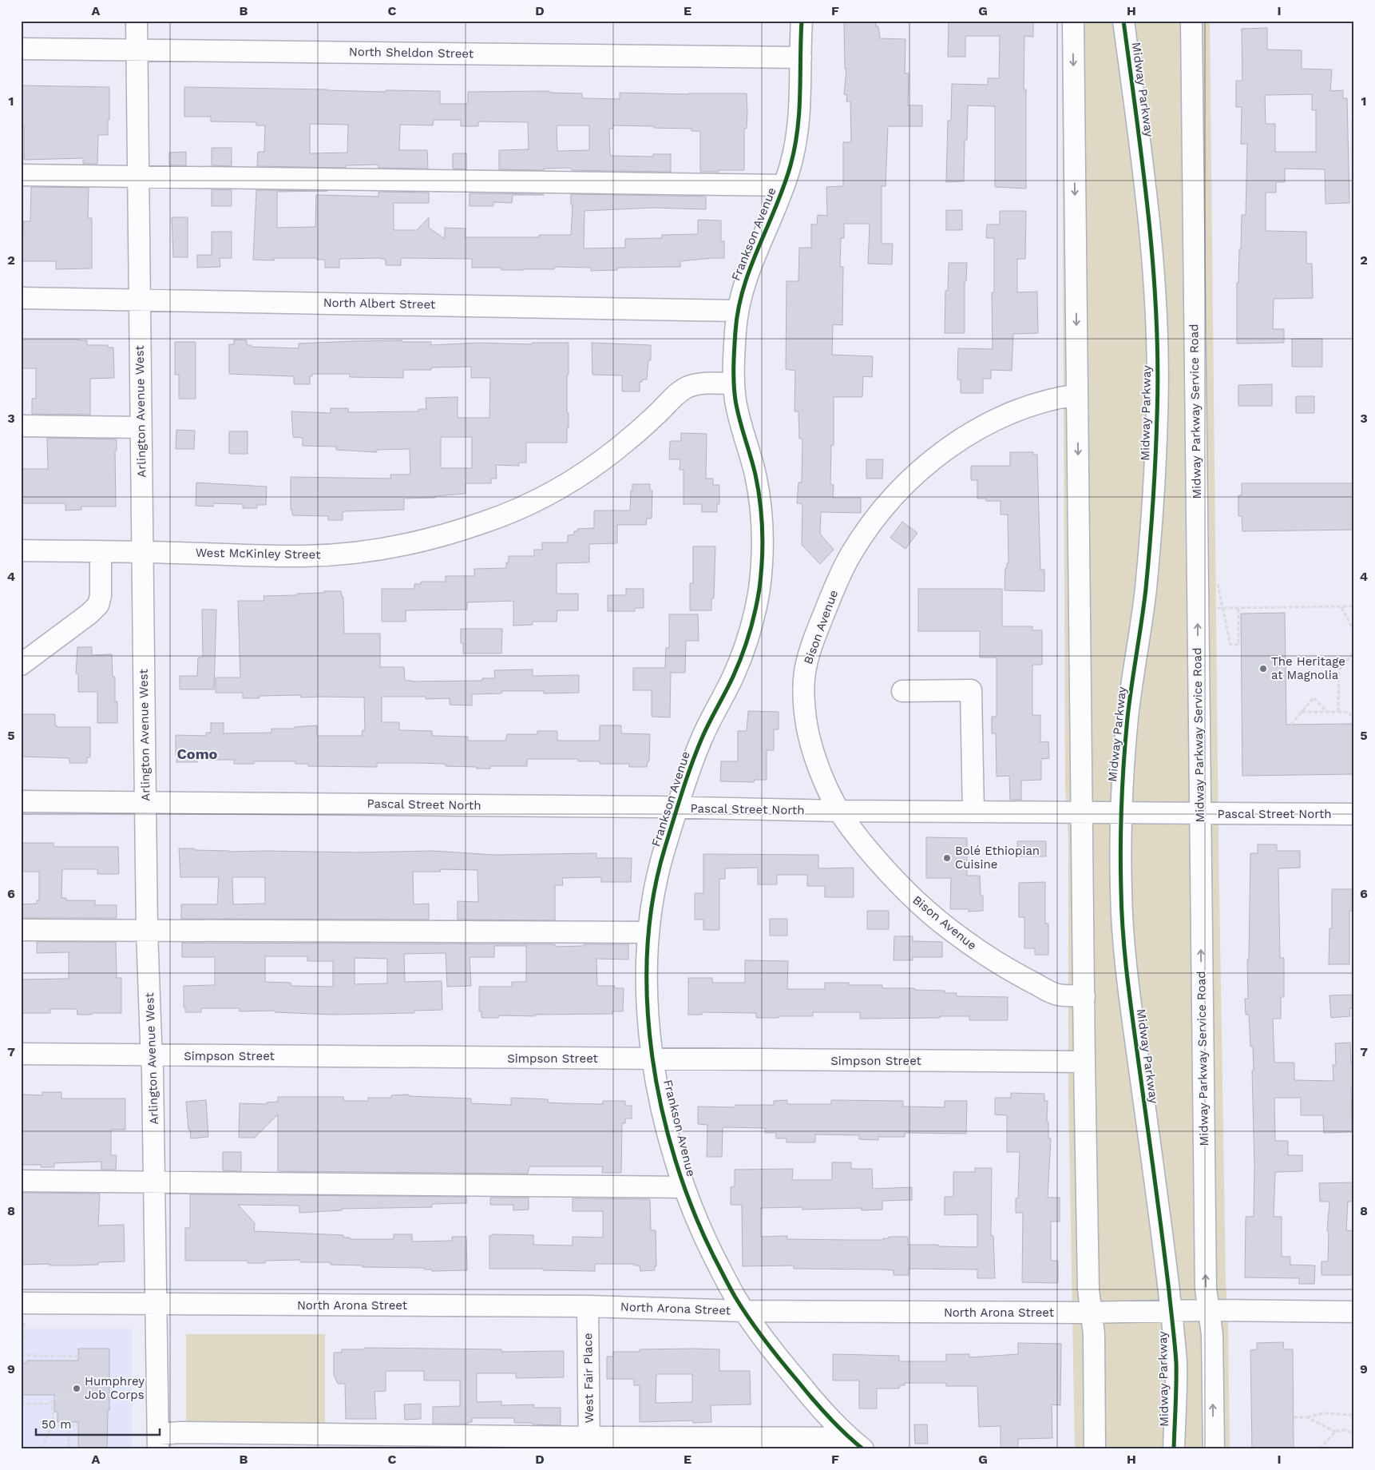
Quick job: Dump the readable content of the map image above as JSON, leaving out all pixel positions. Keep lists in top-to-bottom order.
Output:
{
  "streets": {
    "street": [
      "North Sheldon Street",
      "Midway Parkway",
      "Frankson Avenue",
      "North Albert Street",
      "Arlington Avenue West",
      "Midway Parkway Service Road",
      "West McKinley Street",
      "Bison Avenue",
      "Pascal Street North",
      "Simpson Street",
      "North Arona Street",
      "West Fair Place"
    ]
  },
  "crossings": [
    ["North Sheldon Street", "Frankson Avenue"],
    ["North Sheldon Street", "Arlington Avenue West"],
    ["Midway Parkway", "Pascal Street North"],
    ["Midway Parkway", "North Arona Street"],
    ["Frankson Avenue", "North Albert Street"],
    ["Frankson Avenue", "West McKinley Street"],
    ["Frankson Avenue", "Pascal Street North"],
    ["Frankson Avenue", "Simpson Street"],
    ["Frankson Avenue", "North Arona Street"],
    ["North Albert Street", "Arlington Avenue West"],
    ["Arlington Avenue West", "West McKinley Street"],
    ["Arlington Avenue West", "Pascal Street North"],
    ["Arlington Avenue West", "Simpson Street"],
    ["Arlington Avenue West", "North Arona Street"],
    ["Midway Parkway Service Road", "Pascal Street North"],
    ["Midway Parkway Service Road", "North Arona Street"],
    ["Bison Avenue", "Pascal Street North"],
    ["North Arona Street", "West Fair Place"]
  ],
  "districts": ["Como"],
  "places": ["The Heritage at Magnolia", "Bolé Ethiopian Cuisine", "Humphrey Job Corps"],
  "scale_bar": "50 m",
  "grid": {
    "columns": [
      "A",
      "B",
      "C",
      "D",
      "E",
      "F",
      "G",
      "H",
      "I"
    ],
    "rows": [
      "1",
      "2",
      "3",
      "4",
      "5",
      "6",
      "7",
      "8",
      "9"
    ]
  }
}
